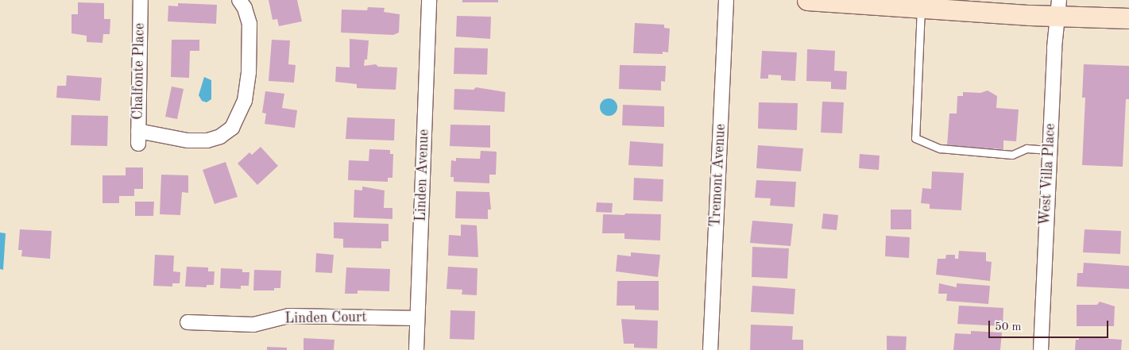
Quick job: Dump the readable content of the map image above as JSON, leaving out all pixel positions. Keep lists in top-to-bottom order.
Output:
{
  "streets": {
    "street": [
      "Chalfonte Place",
      "West Villa Place",
      "Linden Avenue",
      "Tremont Avenue",
      "Linden Court"
    ]
  },
  "crossings": [
    ["Linden Avenue", "Linden Court"]
  ],
  "scale_bar": "50 m"
}
